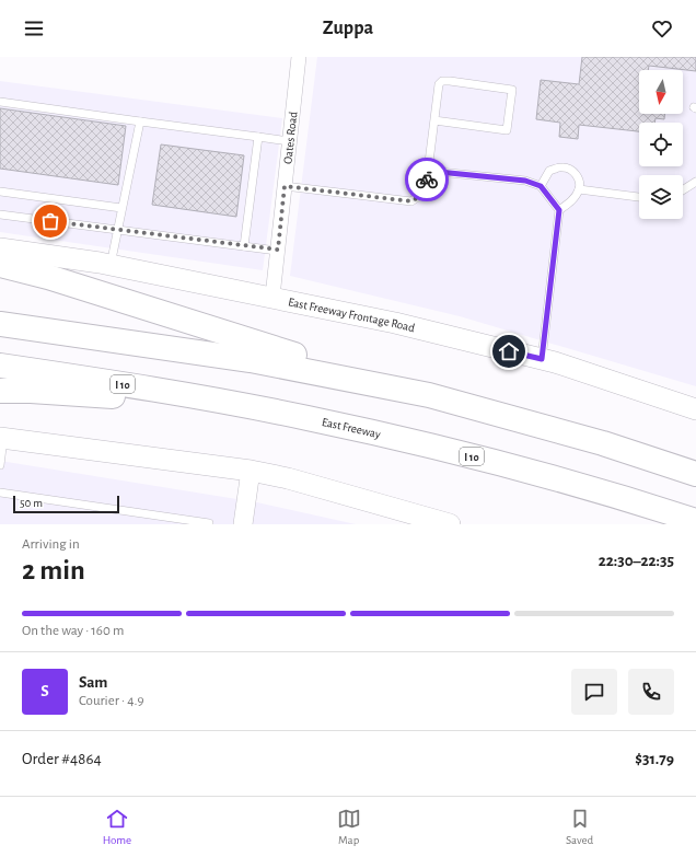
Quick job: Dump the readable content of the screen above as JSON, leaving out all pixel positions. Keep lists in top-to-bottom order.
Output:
{
  "streets": {
    "highway": ["I 10", "East Freeway"],
    "main road": ["East Freeway Frontage Road"],
    "street": ["Oates Road"]
  },
  "crossings": [
    ["Oates Road", "East Freeway Frontage Road"]
  ],
  "scale_bar": "50 m",
  "north": "bottom",
  "page": {
    "header": "Zuppa",
    "scale": "50 m",
    "heading": ["2 min", "Arriving in", "22:30–22:35"],
    "panel": [
      "Sam",
      "Courier · 4.9",
      "Order #4864",
      "$31.79"
    ],
    "bar": "On the way · 160 m",
    "round": "S",
    "tabs": ["Home", "Map", "Saved"]
  }
}
